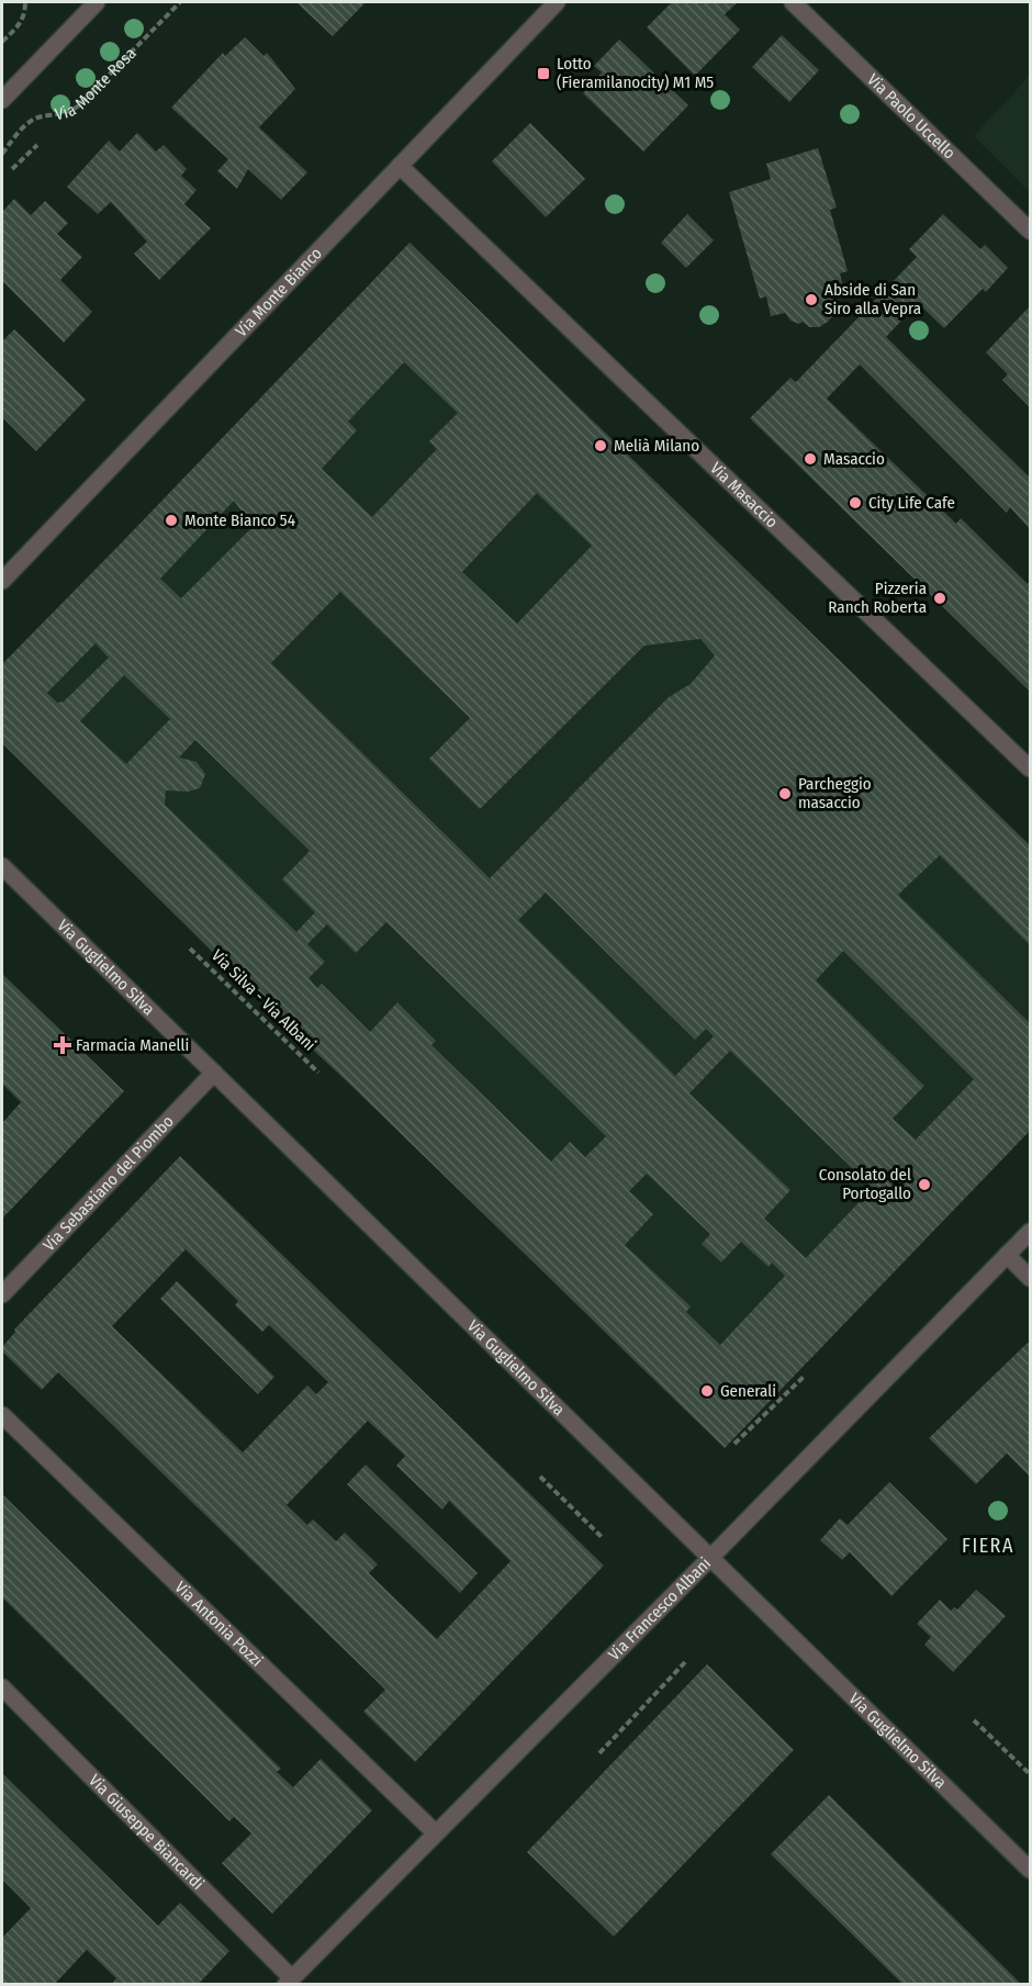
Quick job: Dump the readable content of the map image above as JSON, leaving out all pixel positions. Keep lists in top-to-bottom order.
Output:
{
  "streets": {
    "street": [
      "Via Paolo Uccello",
      "Via Monte Bianco",
      "Via Masaccio",
      "Via Guglielmo Silva",
      "Via Sebastiano del Piombo",
      "Via Francesco Albani",
      "Via Antonia Pozzi",
      "Via Giuseppe Biancardi"
    ],
    "path": ["Via Monte Rosa", "Via Silva - Via Albani"]
  },
  "crossings": [
    ["Via Monte Bianco", "Via Masaccio"],
    ["Via Guglielmo Silva", "Via Sebastiano del Piombo"],
    ["Via Guglielmo Silva", "Via Francesco Albani"],
    ["Via Francesco Albani", "Via Antonia Pozzi"],
    ["Via Francesco Albani", "Via Giuseppe Biancardi"]
  ],
  "districts": ["FIERA"],
  "places": {
    "transit": ["Lotto (Fieramilanocity) M1 M5"],
    "other": [
      "Abside di San Siro alla Vepra",
      "Melià Milano",
      "Masaccio",
      "City Life Cafe",
      "Monte Bianco 54",
      "Pizzeria Ranch Roberta",
      "Parcheggio masaccio",
      "Consolato del Portogallo",
      "Generali"
    ],
    "health": ["Farmacia Manelli"]
  }
}
